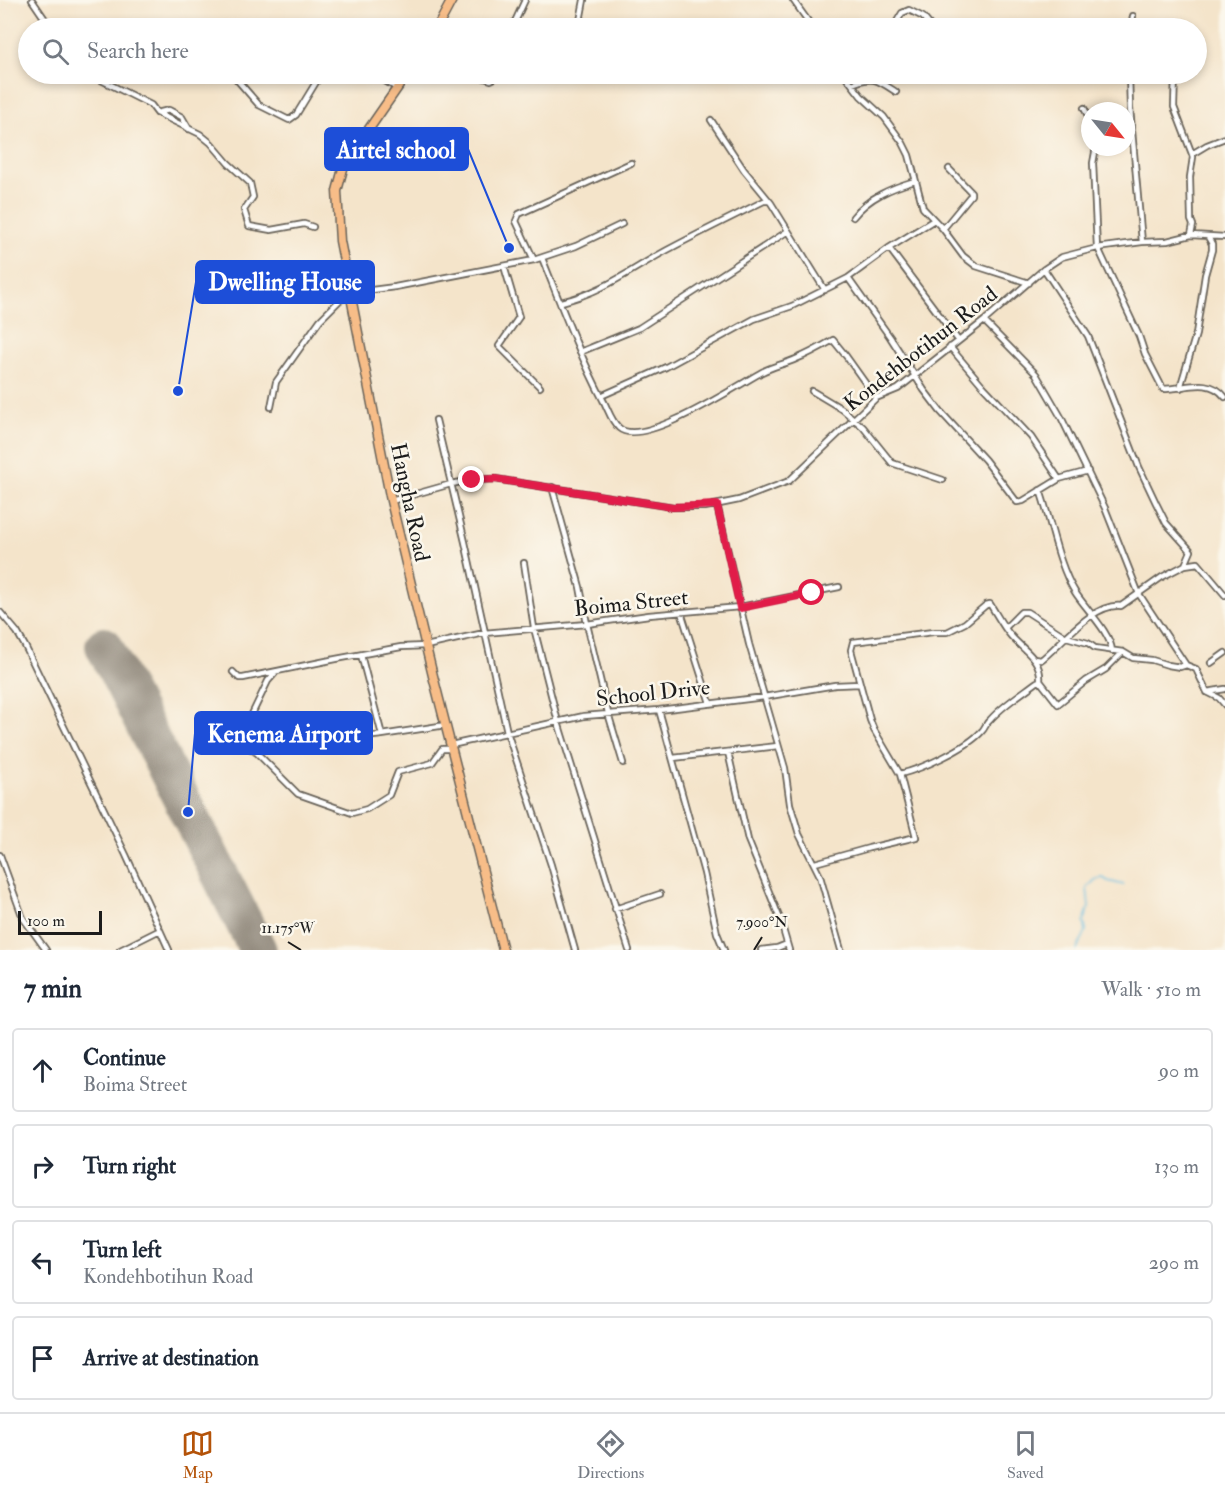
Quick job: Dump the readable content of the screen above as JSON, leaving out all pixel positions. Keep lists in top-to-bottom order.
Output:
{
  "streets": {
    "highway": ["Hangha Road"],
    "street": ["Kondehbotihun Road", "Boima Street", "School Drive"]
  },
  "crossings": [
    ["Kondehbotihun Road", "Hangha Road"],
    ["Hangha Road", "Boima Street"],
    ["Hangha Road", "School Drive"],
    ["Boima Street", "School Drive"]
  ],
  "places": ["Airtel school", "Dwelling House", "Kenema Airport"],
  "scale_bar": "100 m",
  "north": "bottom right",
  "page": {
    "search": "Search here",
    "scale": "100 m",
    "heading": ["7 min", "Walk · 510 m"],
    "list": [
      ["Continue", "Boima Street", "90 m"],
      ["Turn right", "130 m"],
      ["Turn left", "Kondehbotihun Road", "290 m"],
      "Arrive at destination"
    ],
    "nav": ["Map", "Directions", "Saved"]
  },
  "coordinates": ["7.900°N", "11.175°W"]
}
